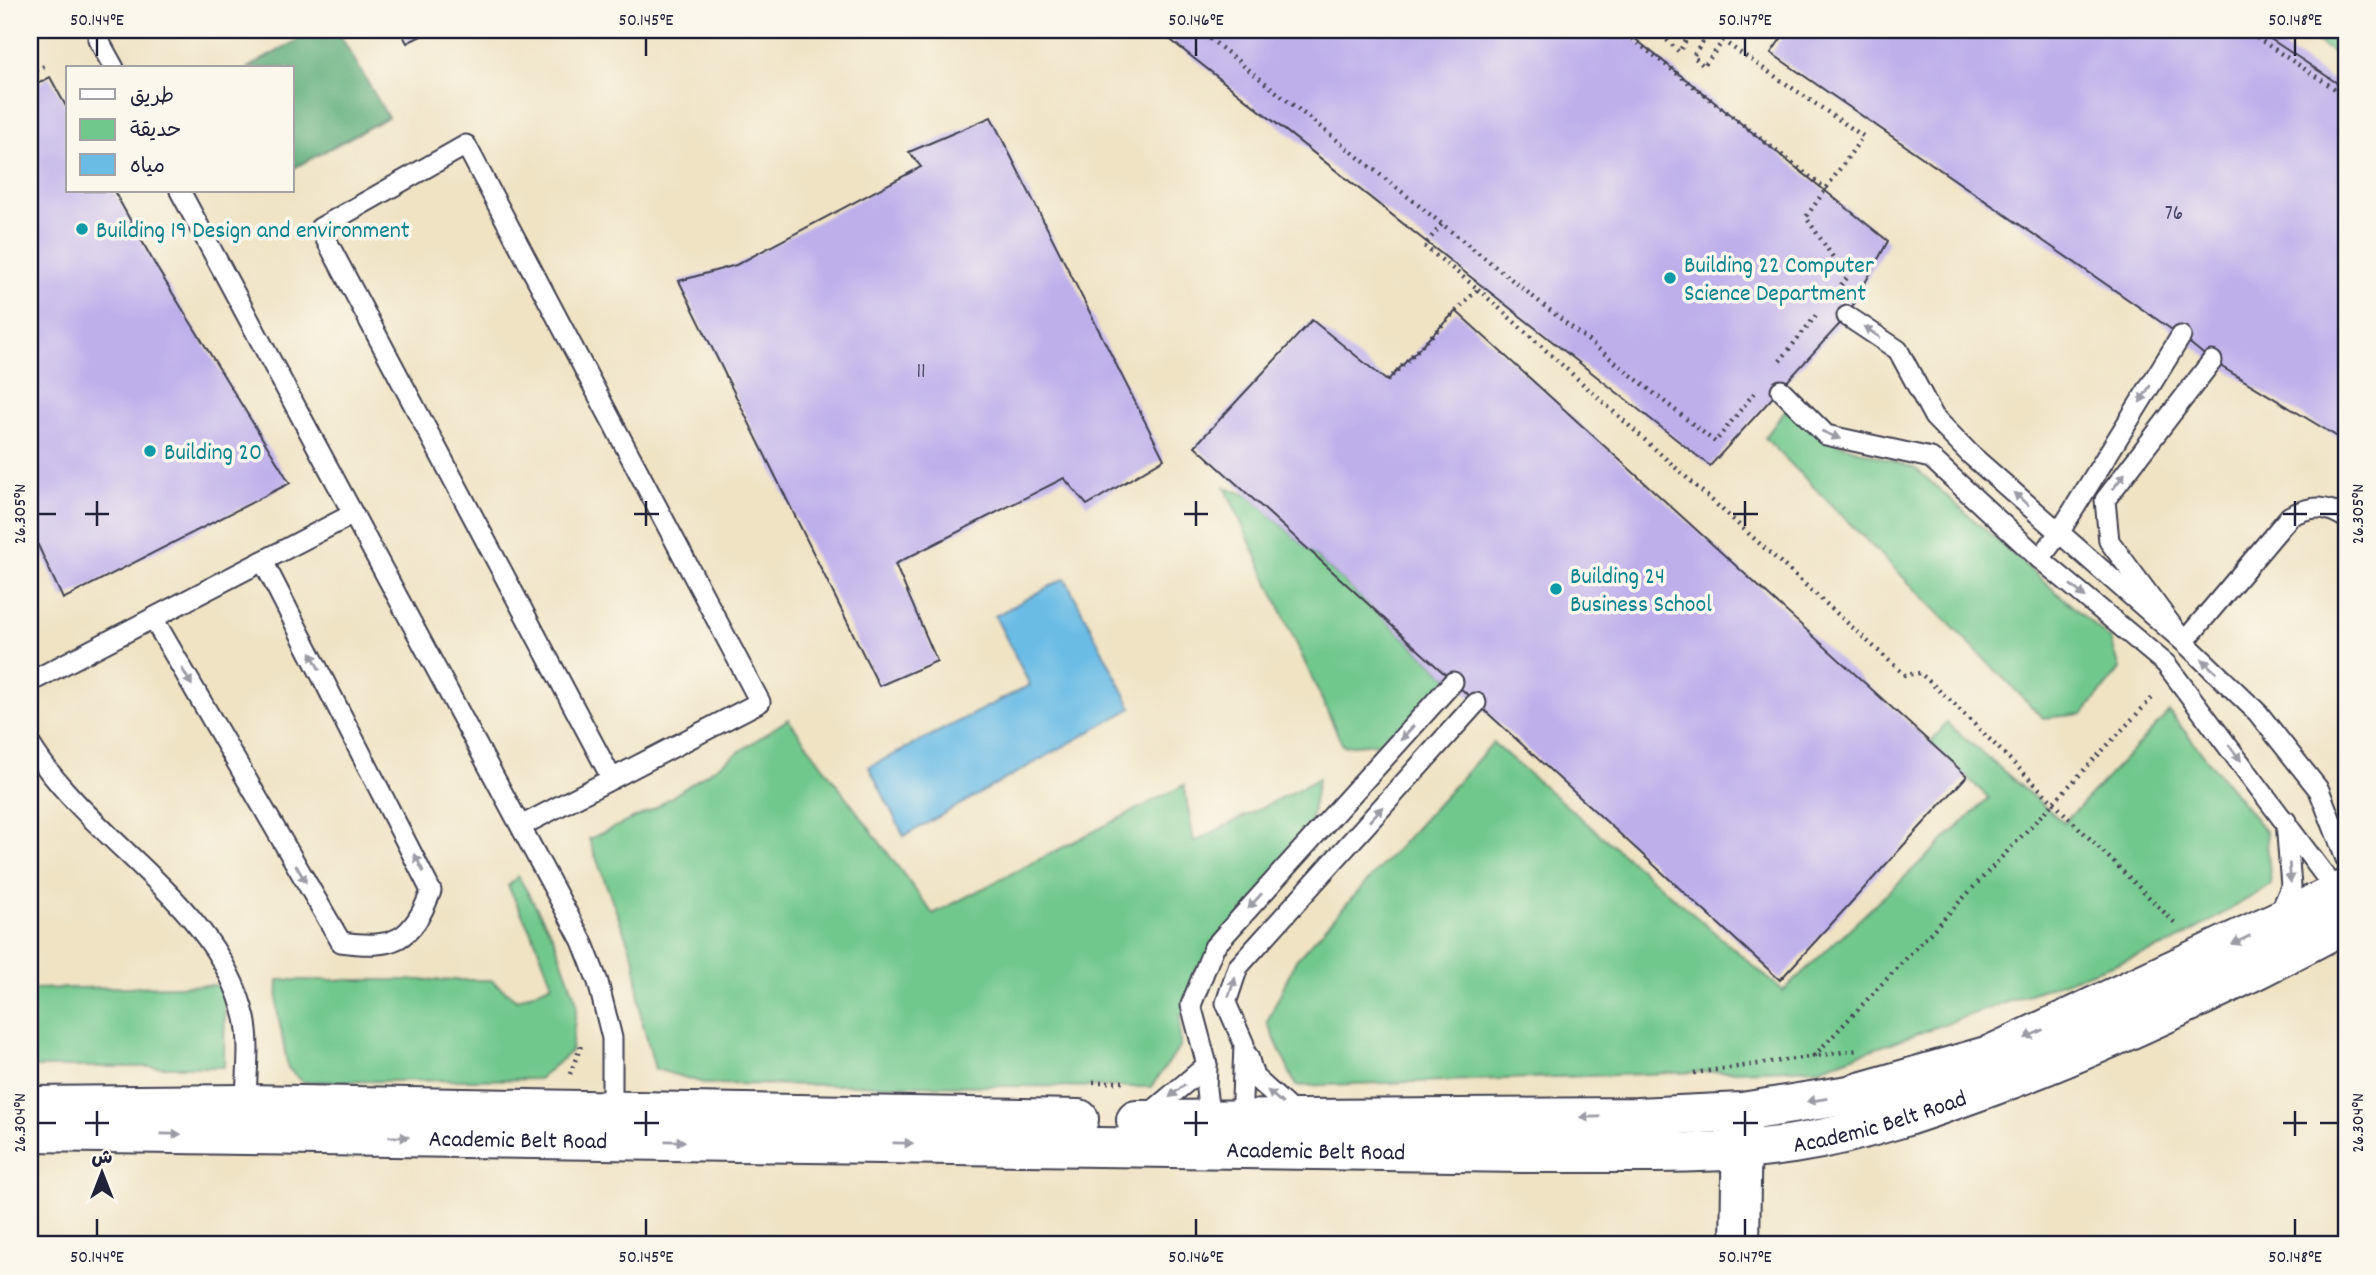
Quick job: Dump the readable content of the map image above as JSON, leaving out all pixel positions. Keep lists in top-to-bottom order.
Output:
{
  "streets": {
    "street": ["Academic Belt Road"]
  },
  "places": [
    "Building 19 Design and environment",
    "Building 22 Computer Science Department",
    "Building 20",
    "Building 24 Business School"
  ],
  "house_numbers": ["76", "11"],
  "legend": ["طريق", "حديقة", "مياه"],
  "north": "top",
  "coordinates": [
    "50.144°E",
    "50.145°E",
    "50.146°E",
    "50.147°E",
    "50.148°E",
    "26.305°N",
    "26.304°N"
  ]
}
